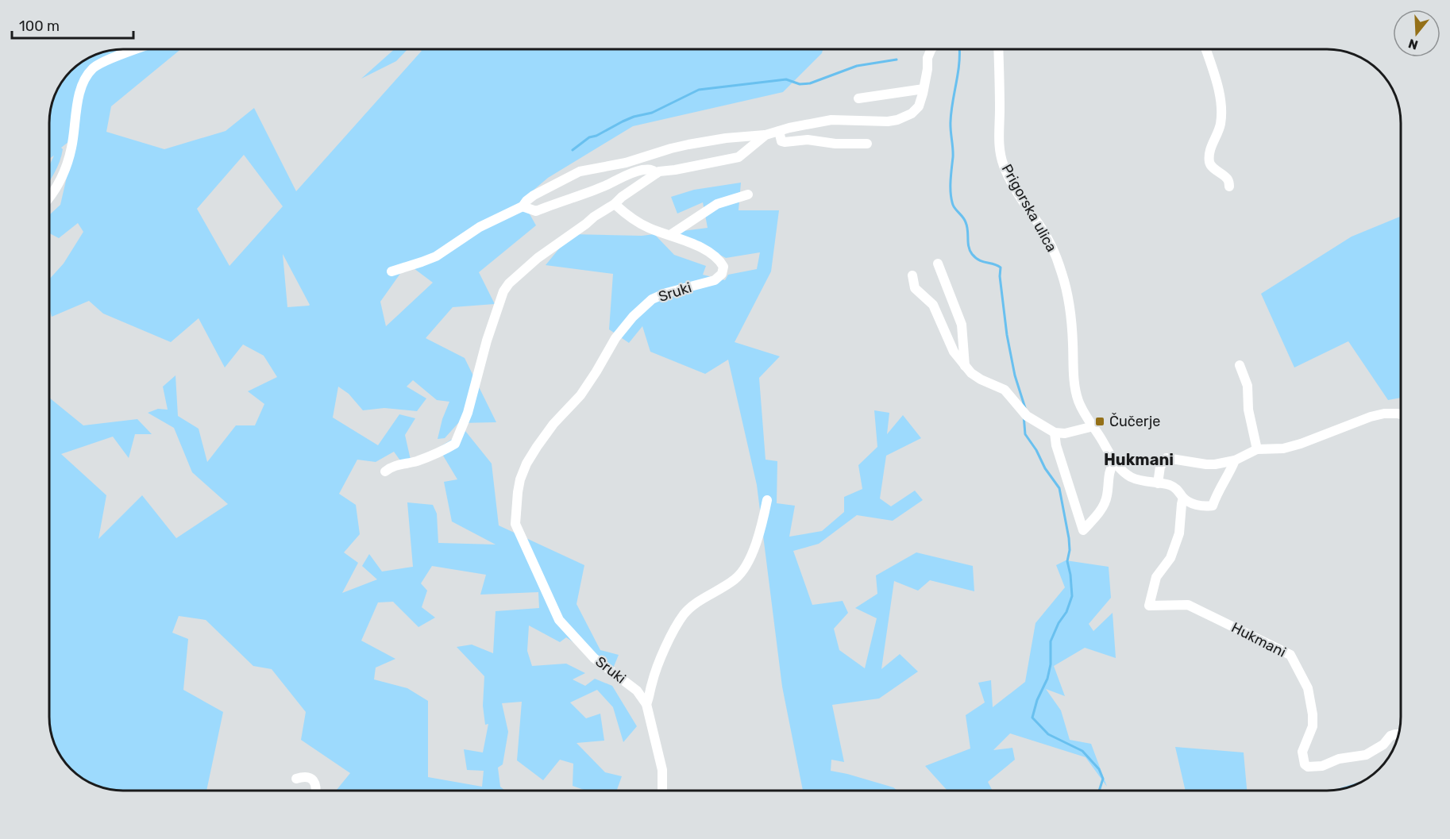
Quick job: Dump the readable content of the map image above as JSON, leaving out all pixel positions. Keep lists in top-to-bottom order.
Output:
{
  "streets": {
    "street": ["Prigorska ulica", "Sruki", "Hukmani"]
  },
  "crossings": [
    ["Prigorska ulica", "Hukmani"]
  ],
  "districts": ["Hukmani"],
  "places": {
    "transit": ["Čučerje"]
  },
  "scale_bar": "100 m",
  "north": "bottom"
}
